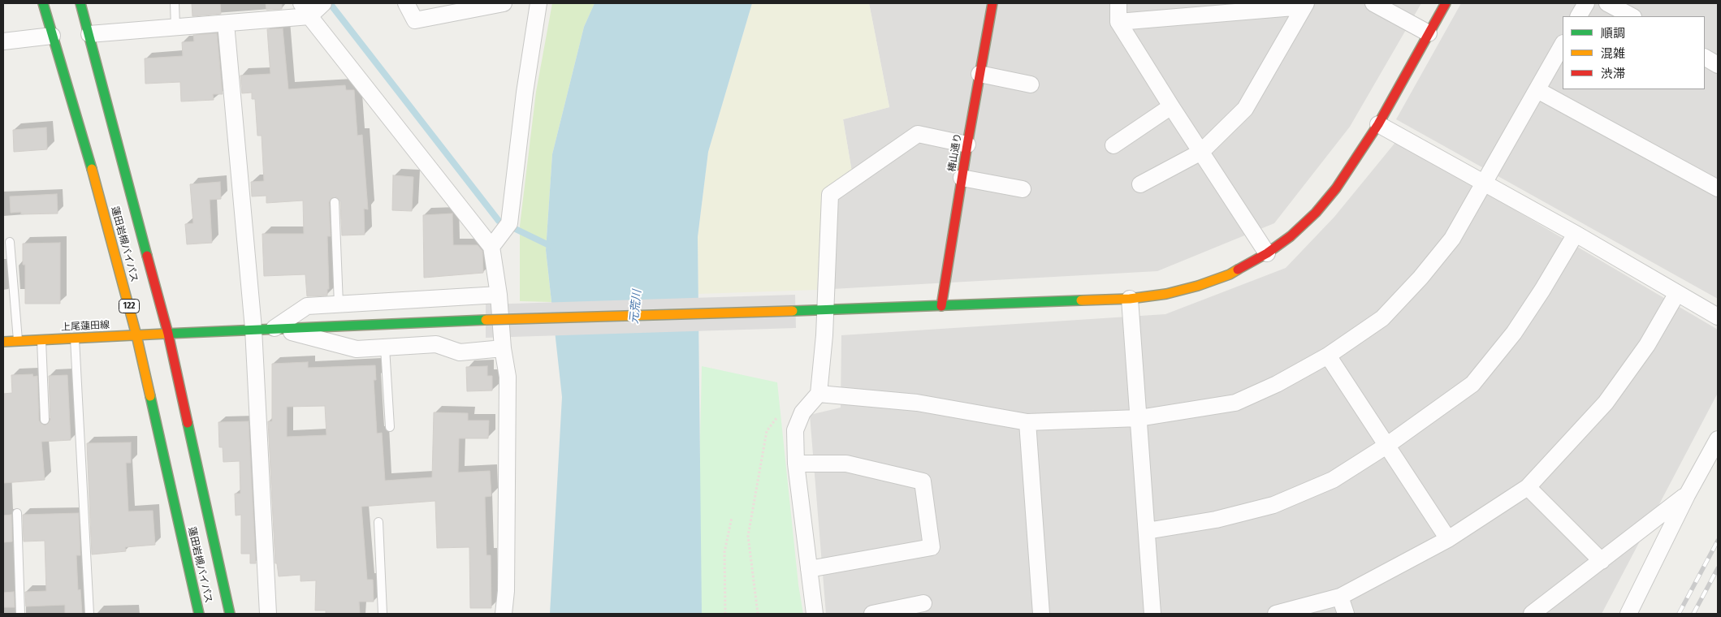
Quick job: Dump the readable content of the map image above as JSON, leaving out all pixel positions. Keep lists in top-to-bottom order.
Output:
{
  "streets": {
    "main road": [
      "椿山通り",
      "蓮田岩槻バイパス",
      "122",
      "上尾蓮田線"
    ]
  },
  "crossings": [
    ["椿山通り", "上尾蓮田線"],
    ["蓮田岩槻バイパス", "上尾蓮田線"]
  ],
  "water": ["元荒川"],
  "legend": ["順調", "混雑", "渋滞"]
}
